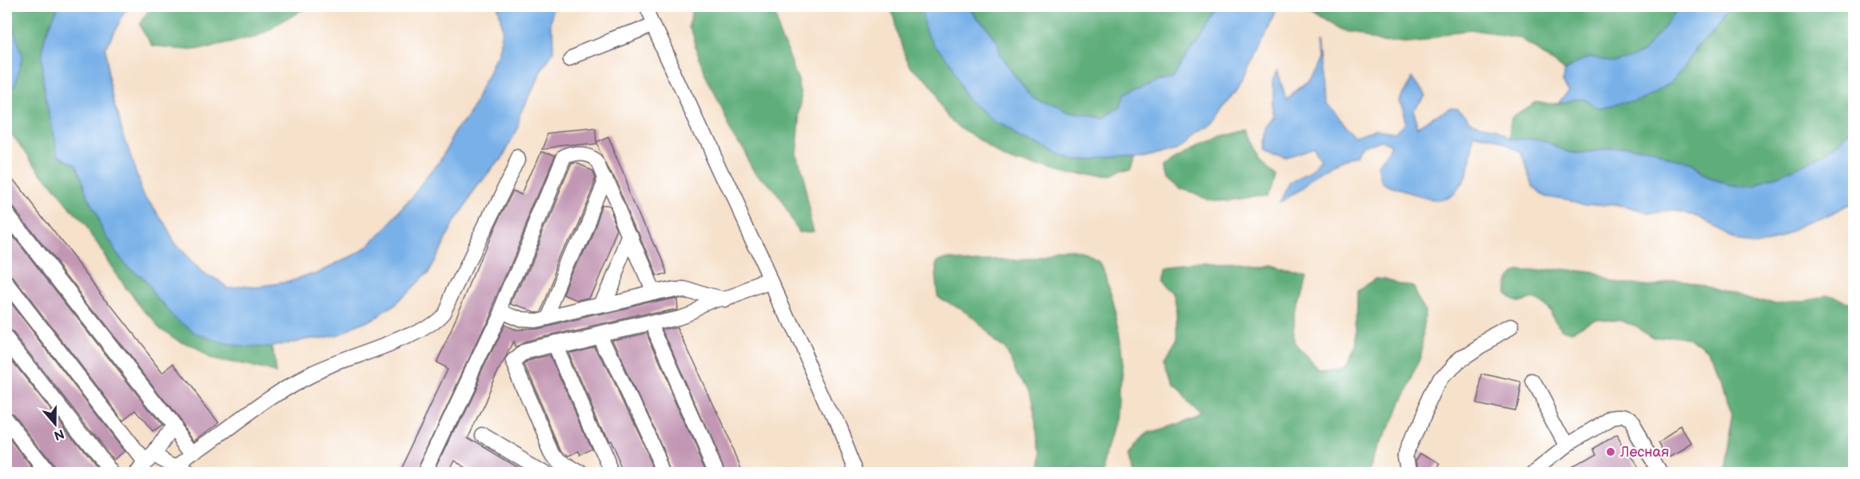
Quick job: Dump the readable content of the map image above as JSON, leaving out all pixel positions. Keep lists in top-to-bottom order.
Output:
{
  "places": ["Лесная"],
  "north": "bottom"
}
